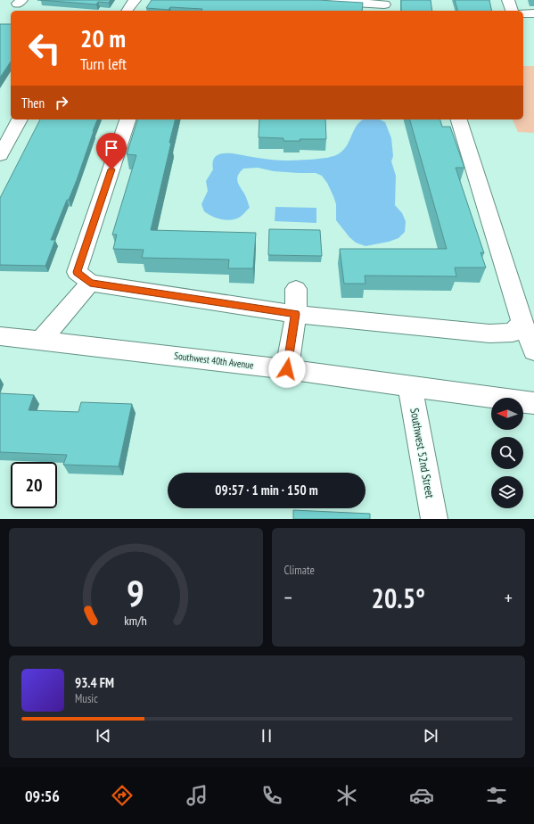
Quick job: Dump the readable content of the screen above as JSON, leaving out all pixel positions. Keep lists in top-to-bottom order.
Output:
{
  "streets": {
    "street": ["Southwest 40th Avenue", "Southwest 52nd Street"]
  },
  "crossings": [
    ["Southwest 40th Avenue", "Southwest 52nd Street"]
  ],
  "north": "left",
  "page": {
    "turn": ["20 m", "Turn left"],
    "then": "Then",
    "limit": "20",
    "trip": "09:57 · 1 min · 150 m",
    "tile": "Climate",
    "heat": ["−", "20.5°", "+"],
    "song": ["93.4 FM", "Music"],
    "tabs": "09:56",
    "gauge": ["9", "km/h"]
  }
}
